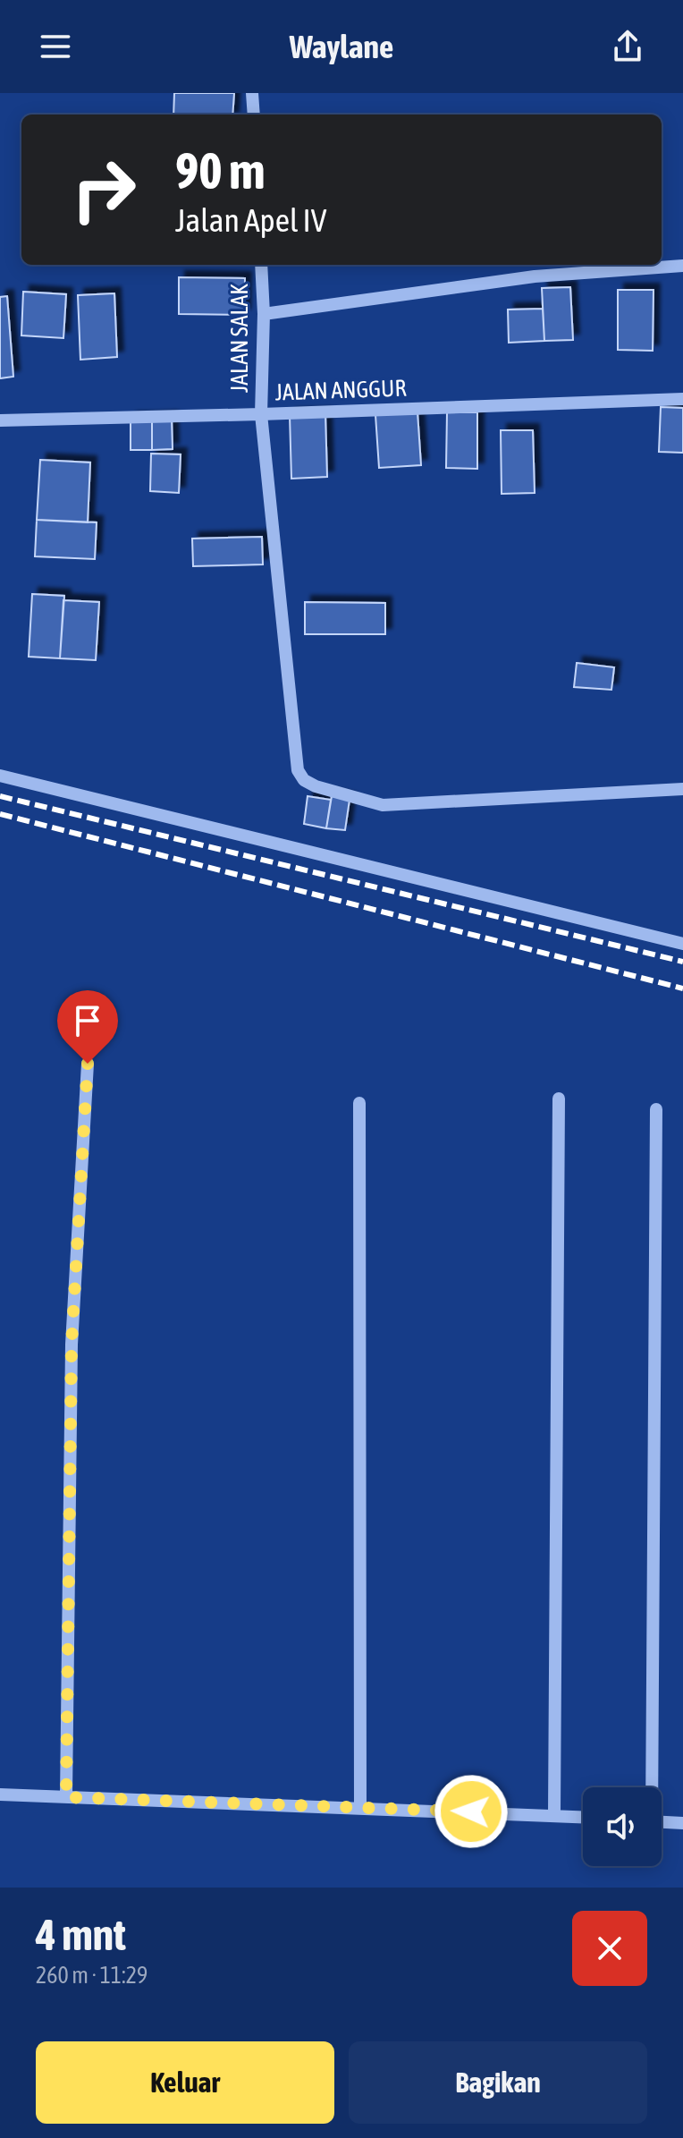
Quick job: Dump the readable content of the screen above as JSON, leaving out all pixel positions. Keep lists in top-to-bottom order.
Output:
{
  "streets": {
    "street": ["JALAN SALAK", "JALAN ANGGUR"]
  },
  "crossings": [
    ["JALAN SALAK", "JALAN ANGGUR"]
  ],
  "page": {
    "header": "Waylane",
    "turn": ["90 m", "Jalan Apel IV"],
    "heading": ["4 mnt", "260 m · 11:29"],
    "buttons": ["Keluar", "Bagikan"]
  }
}
